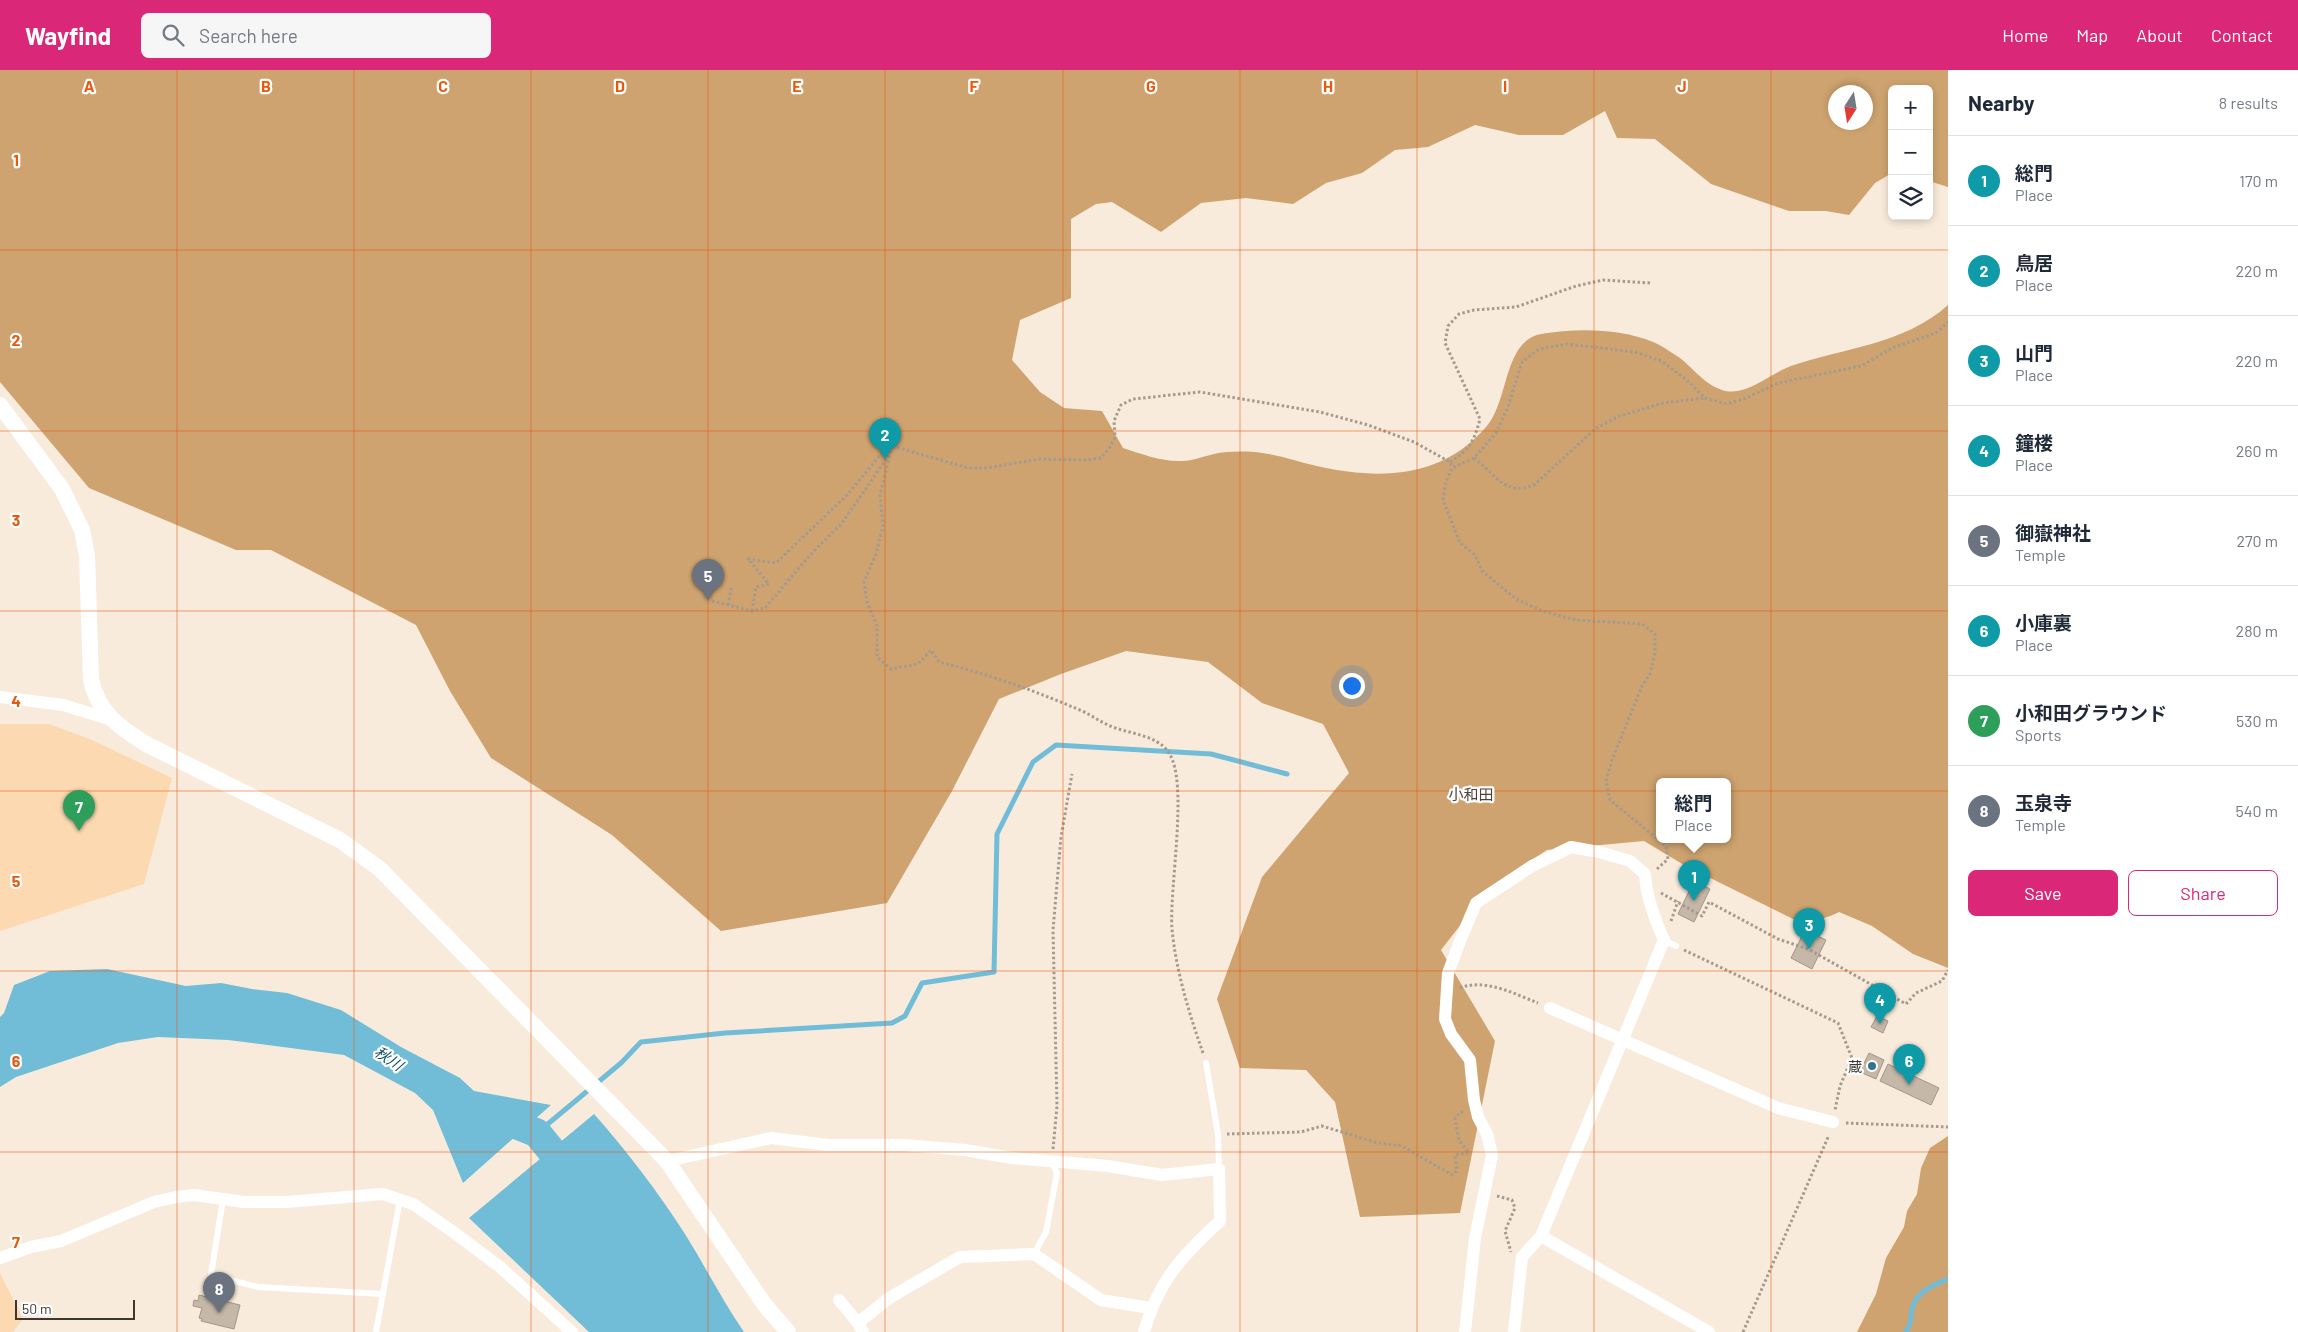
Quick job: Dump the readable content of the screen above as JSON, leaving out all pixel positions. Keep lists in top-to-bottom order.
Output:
{
  "districts": ["小和田"],
  "water": ["秋川"],
  "places": ["蔵"],
  "scale_bar": "50 m",
  "north": "bottom",
  "page": {
    "header": "Wayfind",
    "search": "Search here",
    "nav": [
      "Home",
      "Map",
      "About",
      "Contact"
    ],
    "heading": ["Nearby", "8 results"],
    "map_buttons": ["+", "−"],
    "list": [
      {
        "mark": "1",
        "name": "総門",
        "note": "Place",
        "value": "170 m"
      },
      {
        "mark": "2",
        "name": "鳥居",
        "note": "Place",
        "value": "220 m"
      },
      {
        "mark": "3",
        "name": "山門",
        "note": "Place",
        "value": "220 m"
      },
      {
        "mark": "4",
        "name": "鐘楼",
        "note": "Place",
        "value": "260 m"
      },
      {
        "mark": "5",
        "name": "御嶽神社",
        "note": "Temple",
        "value": "270 m"
      },
      {
        "mark": "6",
        "name": "小庫裏",
        "note": "Place",
        "value": "280 m"
      },
      {
        "mark": "7",
        "name": "小和田グラウンド",
        "note": "Sports",
        "value": "530 m"
      },
      {
        "mark": "8",
        "name": "玉泉寺",
        "note": "Temple",
        "value": "540 m"
      }
    ],
    "pins": [
      "2",
      "5",
      "7",
      "1",
      "3",
      "4",
      "6",
      "8"
    ],
    "popup": ["総門", "Place"],
    "buttons": ["Save", "Share"],
    "scale": "50 m"
  },
  "grid": {
    "columns": [
      "A",
      "B",
      "C",
      "D",
      "E",
      "F",
      "G",
      "H",
      "I",
      "J"
    ],
    "rows": [
      "1",
      "2",
      "3",
      "4",
      "5",
      "6",
      "7"
    ]
  }
}
